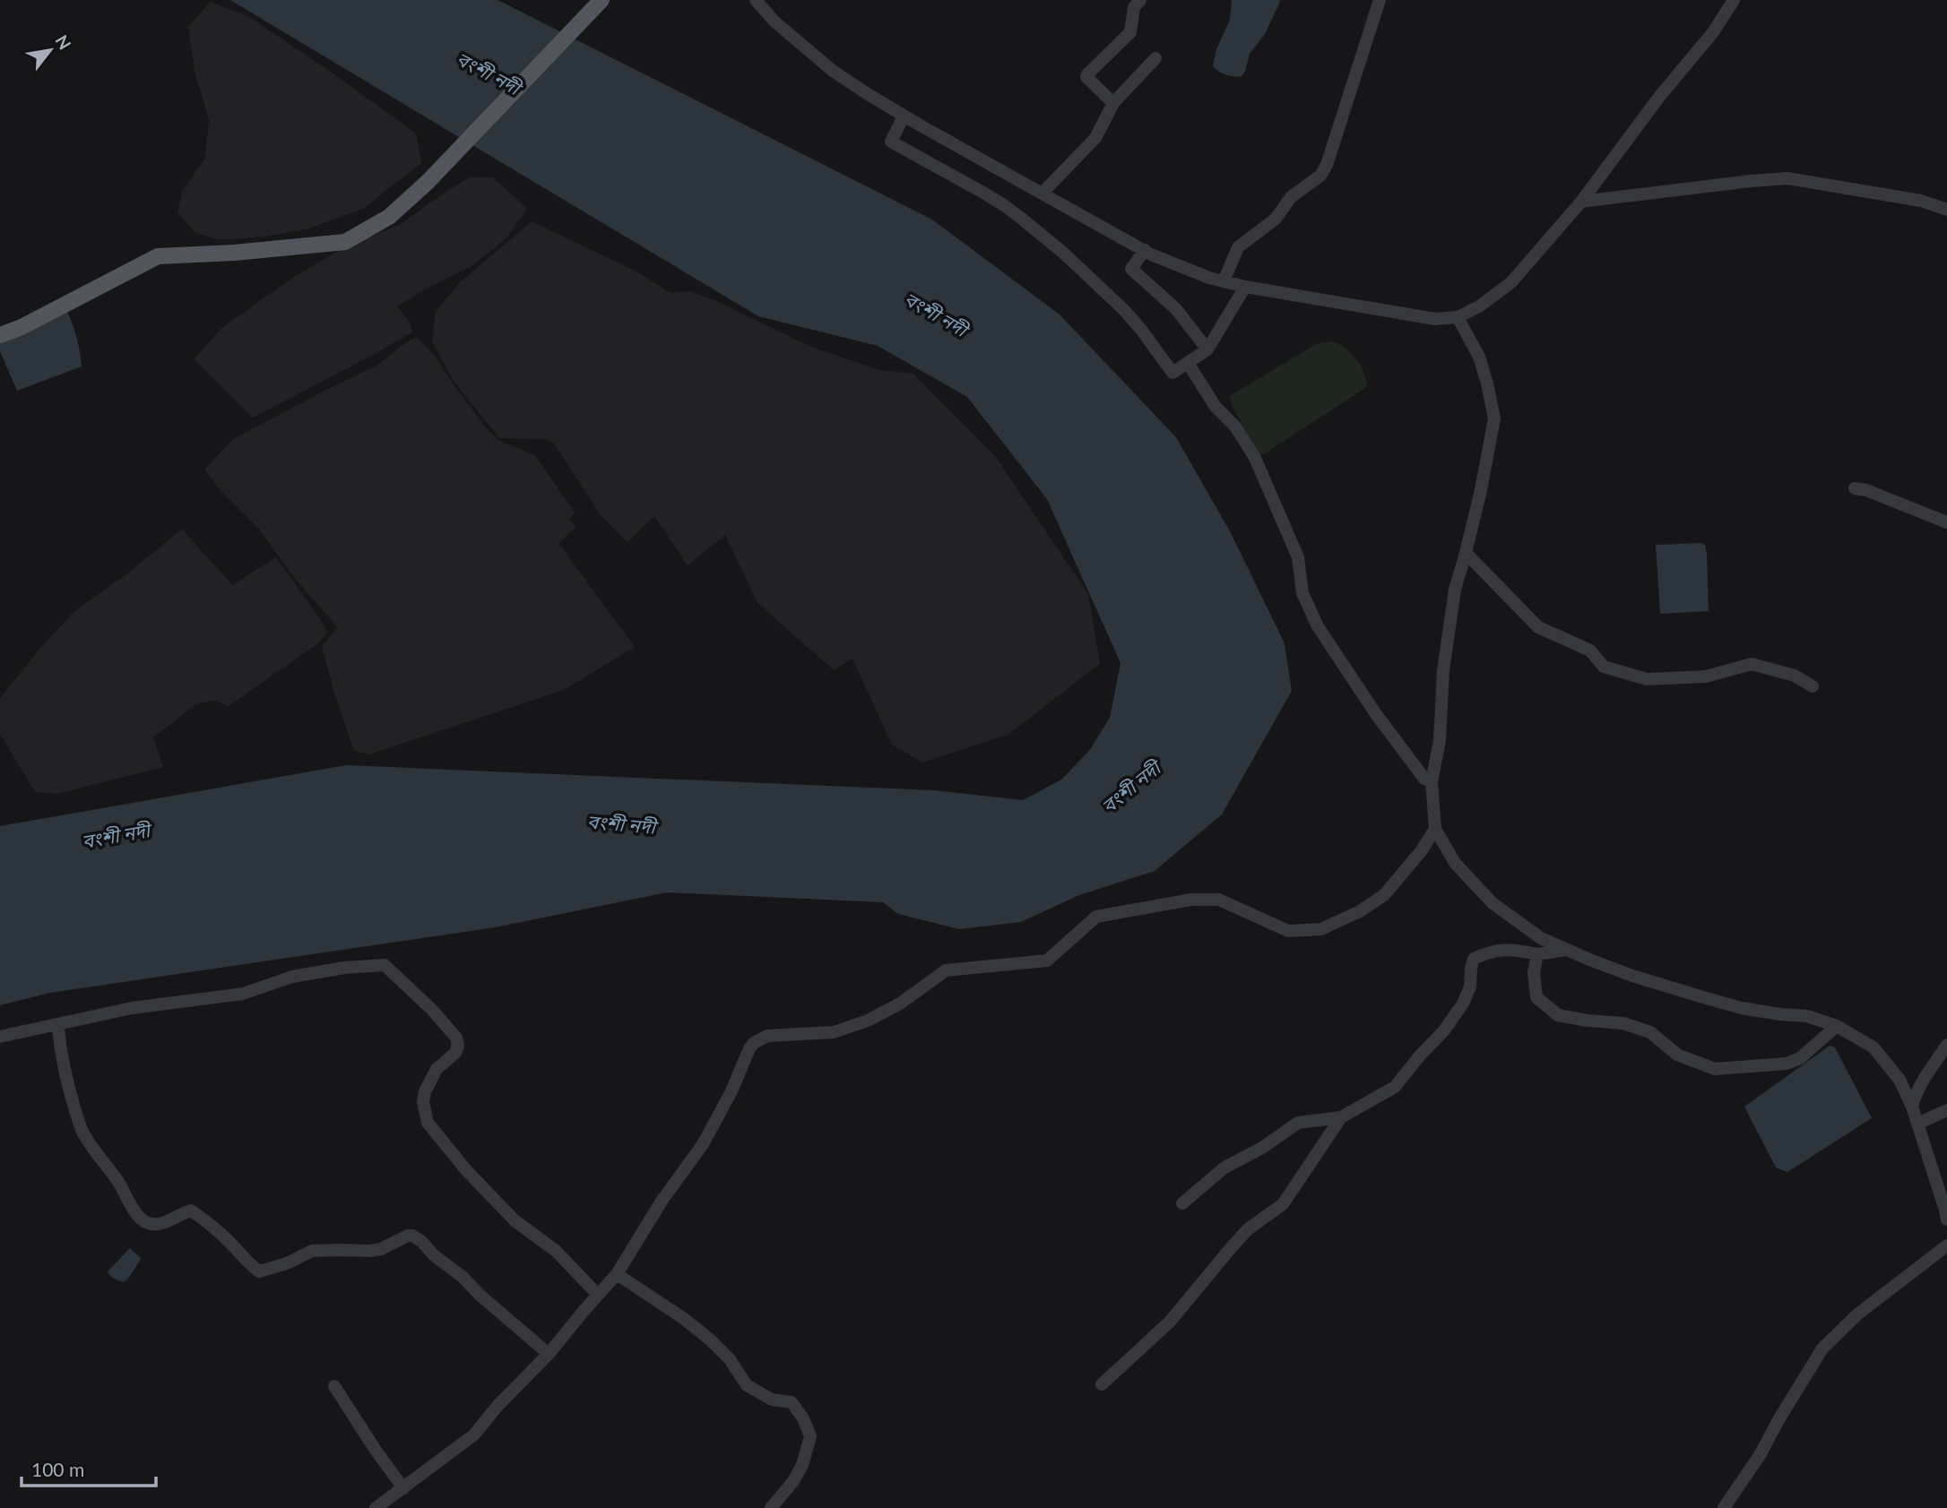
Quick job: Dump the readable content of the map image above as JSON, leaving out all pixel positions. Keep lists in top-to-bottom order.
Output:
{
  "water": ["বংশী নদী"],
  "scale_bar": "100 m",
  "north": "top right"
}
